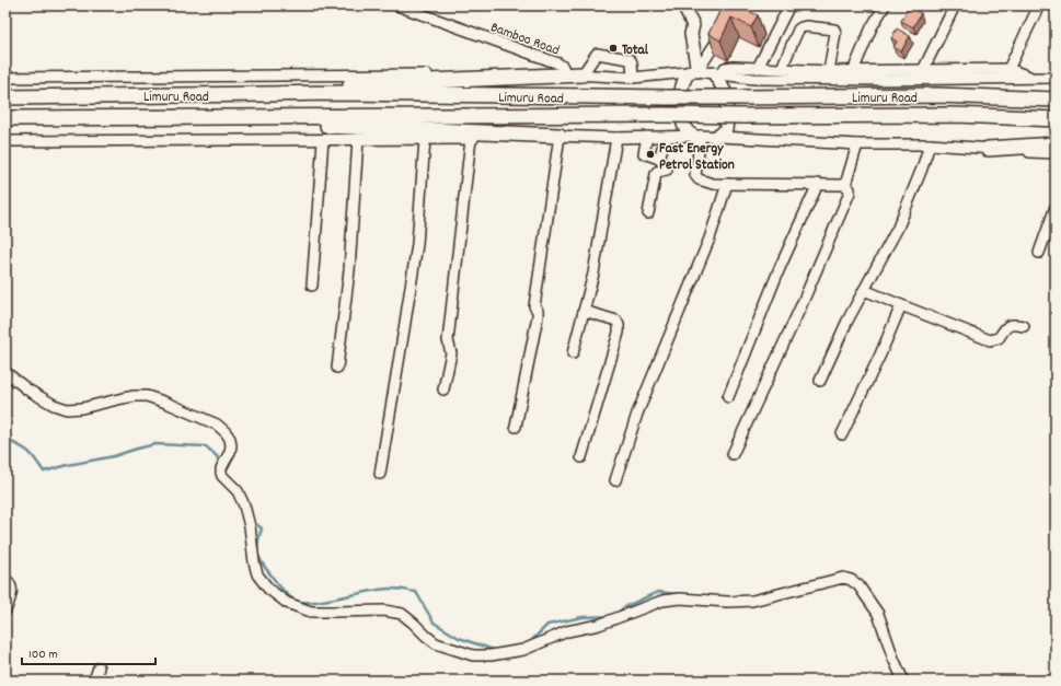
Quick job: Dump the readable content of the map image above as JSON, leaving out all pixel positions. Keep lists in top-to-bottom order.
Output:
{
  "streets": {
    "highway": ["Limuru Road"],
    "street": ["Bamboo Road"]
  },
  "places": ["Total", "Fast Energy Petrol Station"],
  "scale_bar": "100 m"
}
